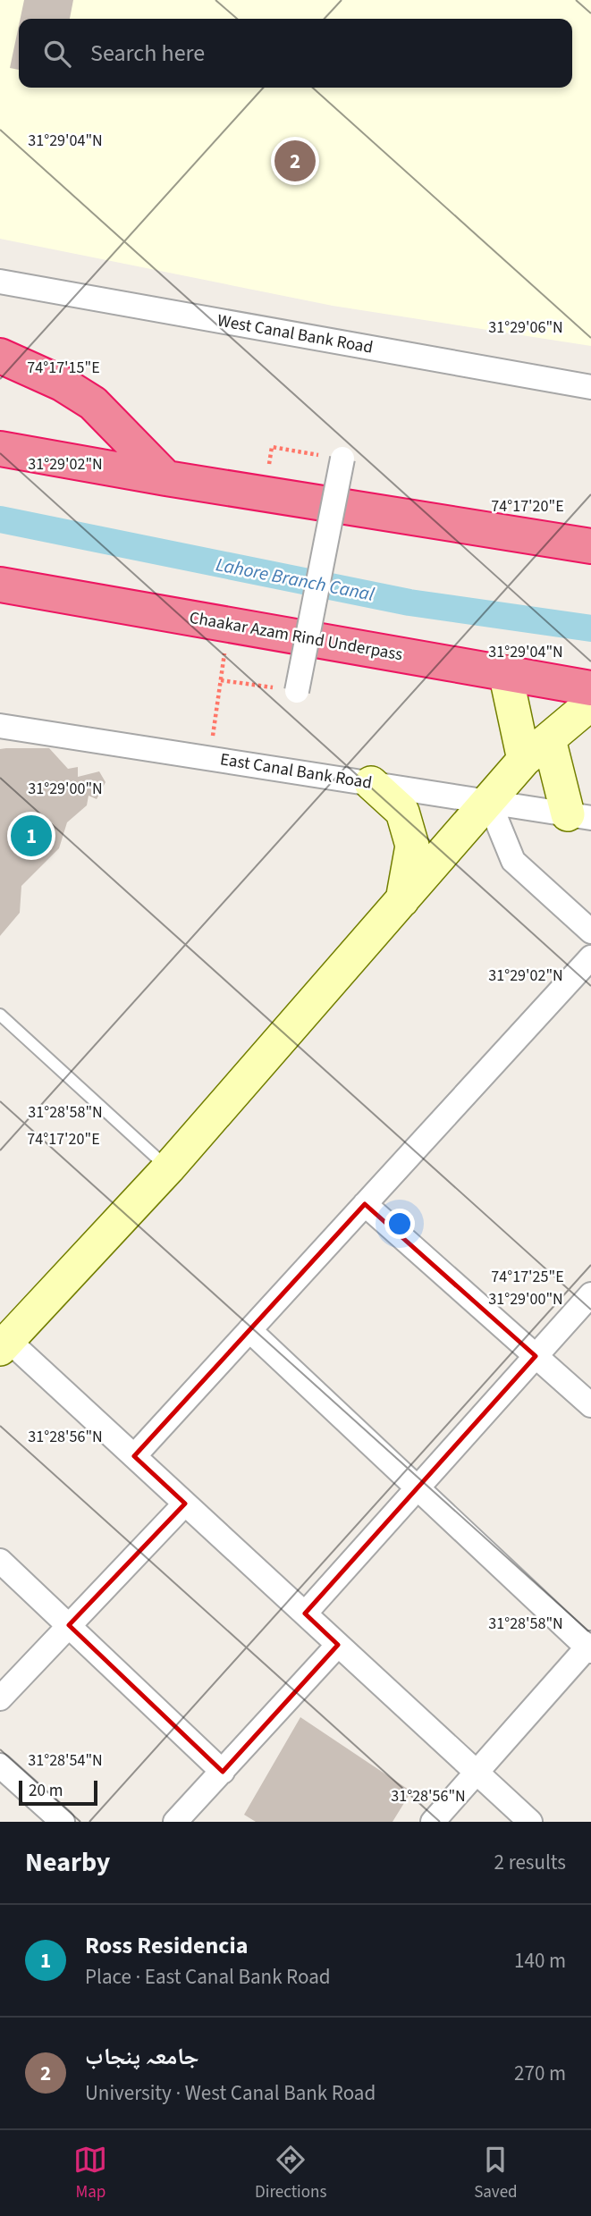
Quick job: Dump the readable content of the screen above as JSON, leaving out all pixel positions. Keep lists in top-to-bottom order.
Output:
{
  "streets": {
    "highway": ["Chaakar Azam Rind Underpass"],
    "street": ["West Canal Bank Road", "East Canal Bank Road"]
  },
  "water": ["Lahore Branch Canal"],
  "scale_bar": "20 m",
  "page": {
    "search": "Search here",
    "pins": ["2", "1"],
    "scale": "20 m",
    "heading": ["Nearby", "2 results"],
    "list": [
      {
        "mark": "1",
        "name": "Ross Residencia",
        "note": "Place · East Canal Bank Road",
        "value": "140 m"
      },
      {
        "mark": "2",
        "name": "جامعہ پنجاب",
        "note": "University · West Canal Bank Road",
        "value": "270 m"
      }
    ],
    "nav": ["Map", "Directions", "Saved"]
  },
  "coordinates": [
    "31°29'04\"N",
    "31°29'06\"N",
    "74°17'15\"E",
    "31°29'02\"N",
    "74°17'20\"E",
    "31°29'00\"N",
    "31°28'58\"N",
    "74°17'25\"E",
    "31°28'56\"N",
    "31°28'54\"N"
  ]
}
